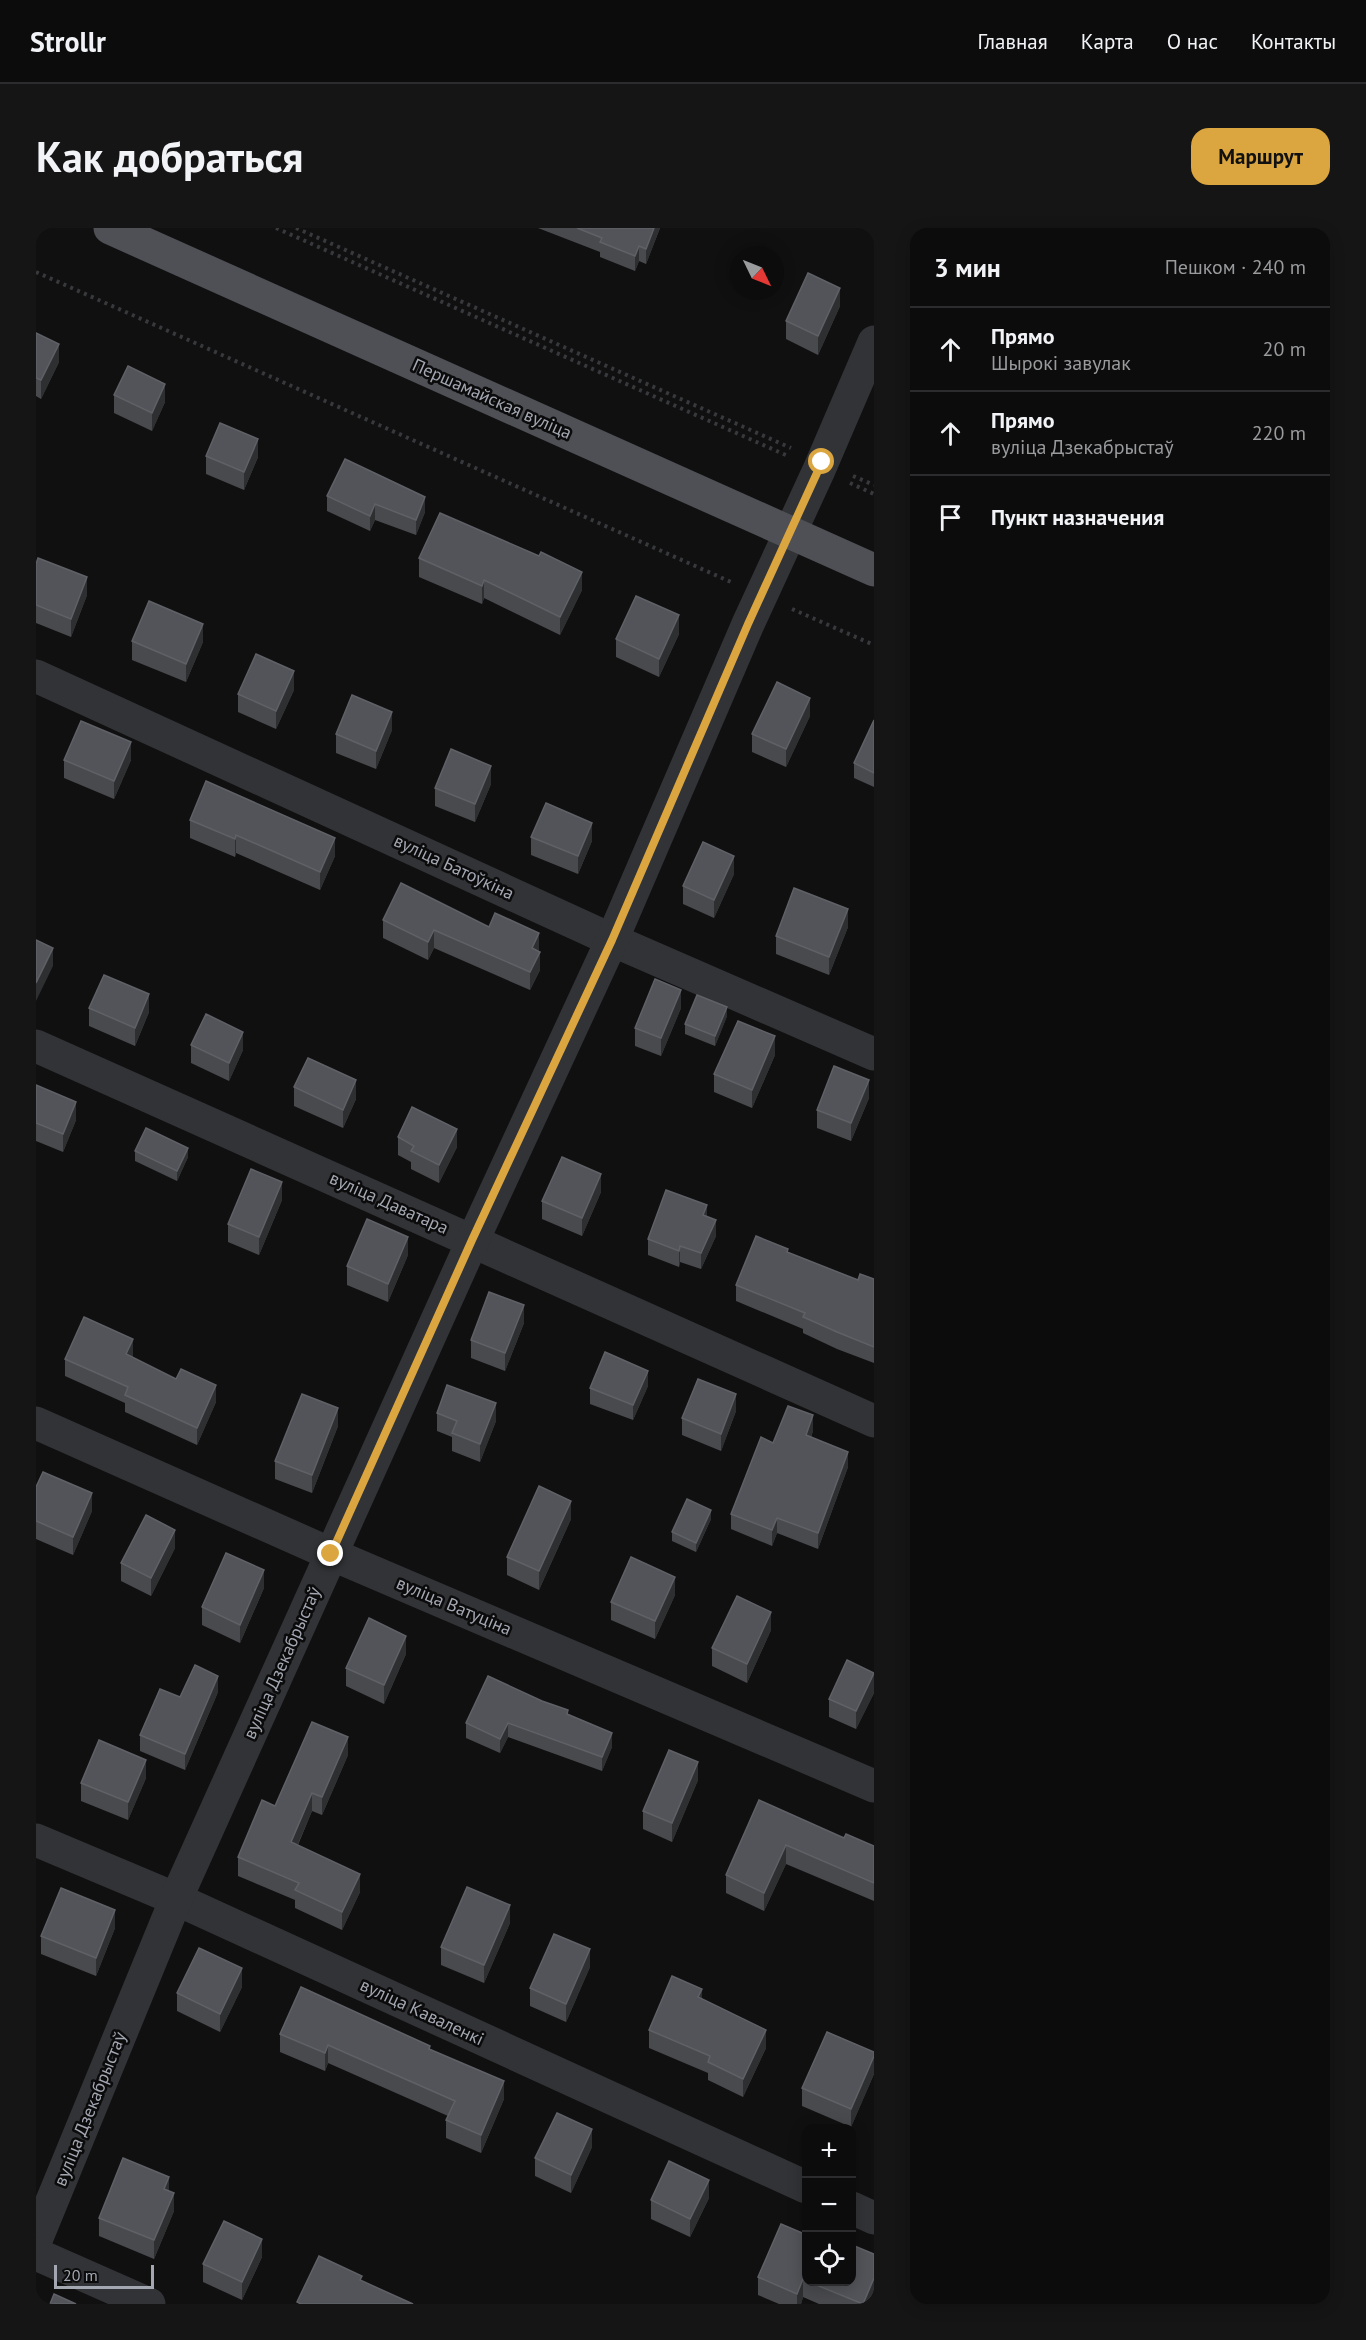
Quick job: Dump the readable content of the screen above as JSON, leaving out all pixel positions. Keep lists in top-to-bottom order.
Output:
{
  "streets": {
    "main road": ["Першамайская вуліца"],
    "street": [
      "вуліца Батоўкіна",
      "вуліца Даватара",
      "вуліца Ватуціна",
      "вуліца Дзекабрыстаў",
      "вуліца Каваленкі"
    ]
  },
  "crossings": [
    ["Першамайская вуліца", "вуліца Дзекабрыстаў"],
    ["вуліца Батоўкіна", "вуліца Дзекабрыстаў"],
    ["вуліца Даватара", "вуліца Дзекабрыстаў"],
    ["вуліца Ватуціна", "вуліца Дзекабрыстаў"],
    ["вуліца Дзекабрыстаў", "вуліца Каваленкі"]
  ],
  "scale_bar": "20 m",
  "north": "bottom right",
  "page": {
    "header": "Strollr",
    "nav": [
      "Главная",
      "Карта",
      "О нас",
      "Контакты"
    ],
    "buttons": "Маршрут",
    "title": "Как добраться",
    "heading": ["3 мин", "Пешком · 240 m"],
    "list": [
      ["Прямо", "Шырокі завулак", "20 m"],
      ["Прямо", "вуліца Дзекабрыстаў", "220 m"],
      "Пункт назначения"
    ],
    "map_buttons": ["+", "−"],
    "scale": "20 m"
  }
}
